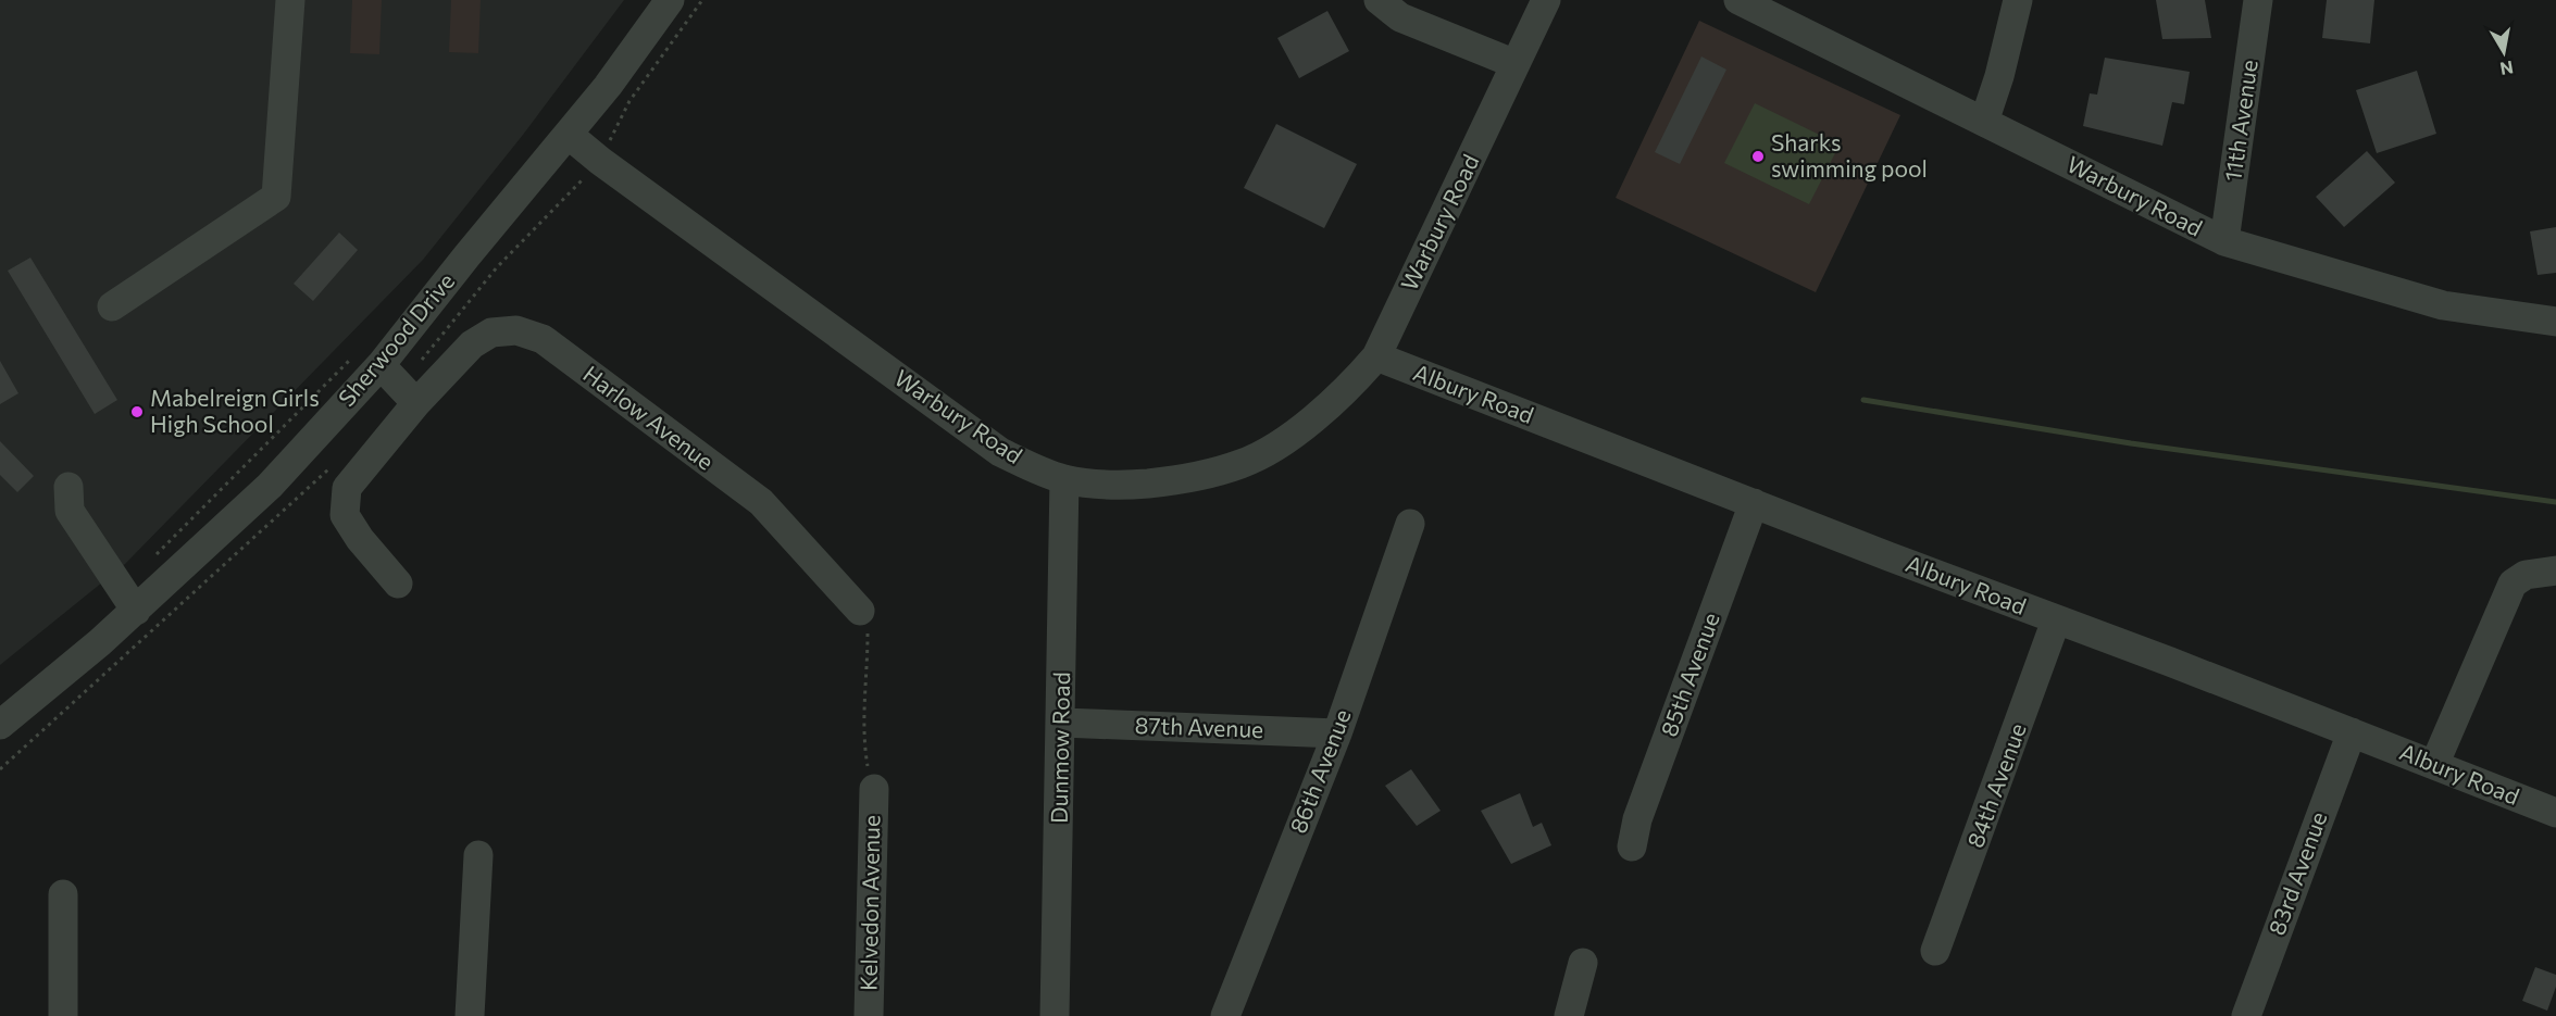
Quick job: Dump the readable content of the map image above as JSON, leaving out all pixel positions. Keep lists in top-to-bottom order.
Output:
{
  "streets": {
    "street": [
      "11th Avenue",
      "Warbury Road",
      "Sherwood Drive",
      "Albury Road",
      "Harlow Avenue",
      "85th Avenue",
      "87th Avenue",
      "Dunmow Road",
      "86th Avenue",
      "84th Avenue",
      "83rd Avenue",
      "Kelvedon Avenue"
    ]
  },
  "crossings": [
    ["11th Avenue", "Warbury Road"],
    ["Warbury Road", "Sherwood Drive"],
    ["Warbury Road", "Albury Road"],
    ["Warbury Road", "Dunmow Road"],
    ["Albury Road", "85th Avenue"],
    ["Albury Road", "84th Avenue"],
    ["Albury Road", "83rd Avenue"],
    ["87th Avenue", "Dunmow Road"],
    ["87th Avenue", "86th Avenue"]
  ],
  "places": ["Sharks swimming pool", "Mabelreign Girls High School"],
  "north": "bottom"
}
